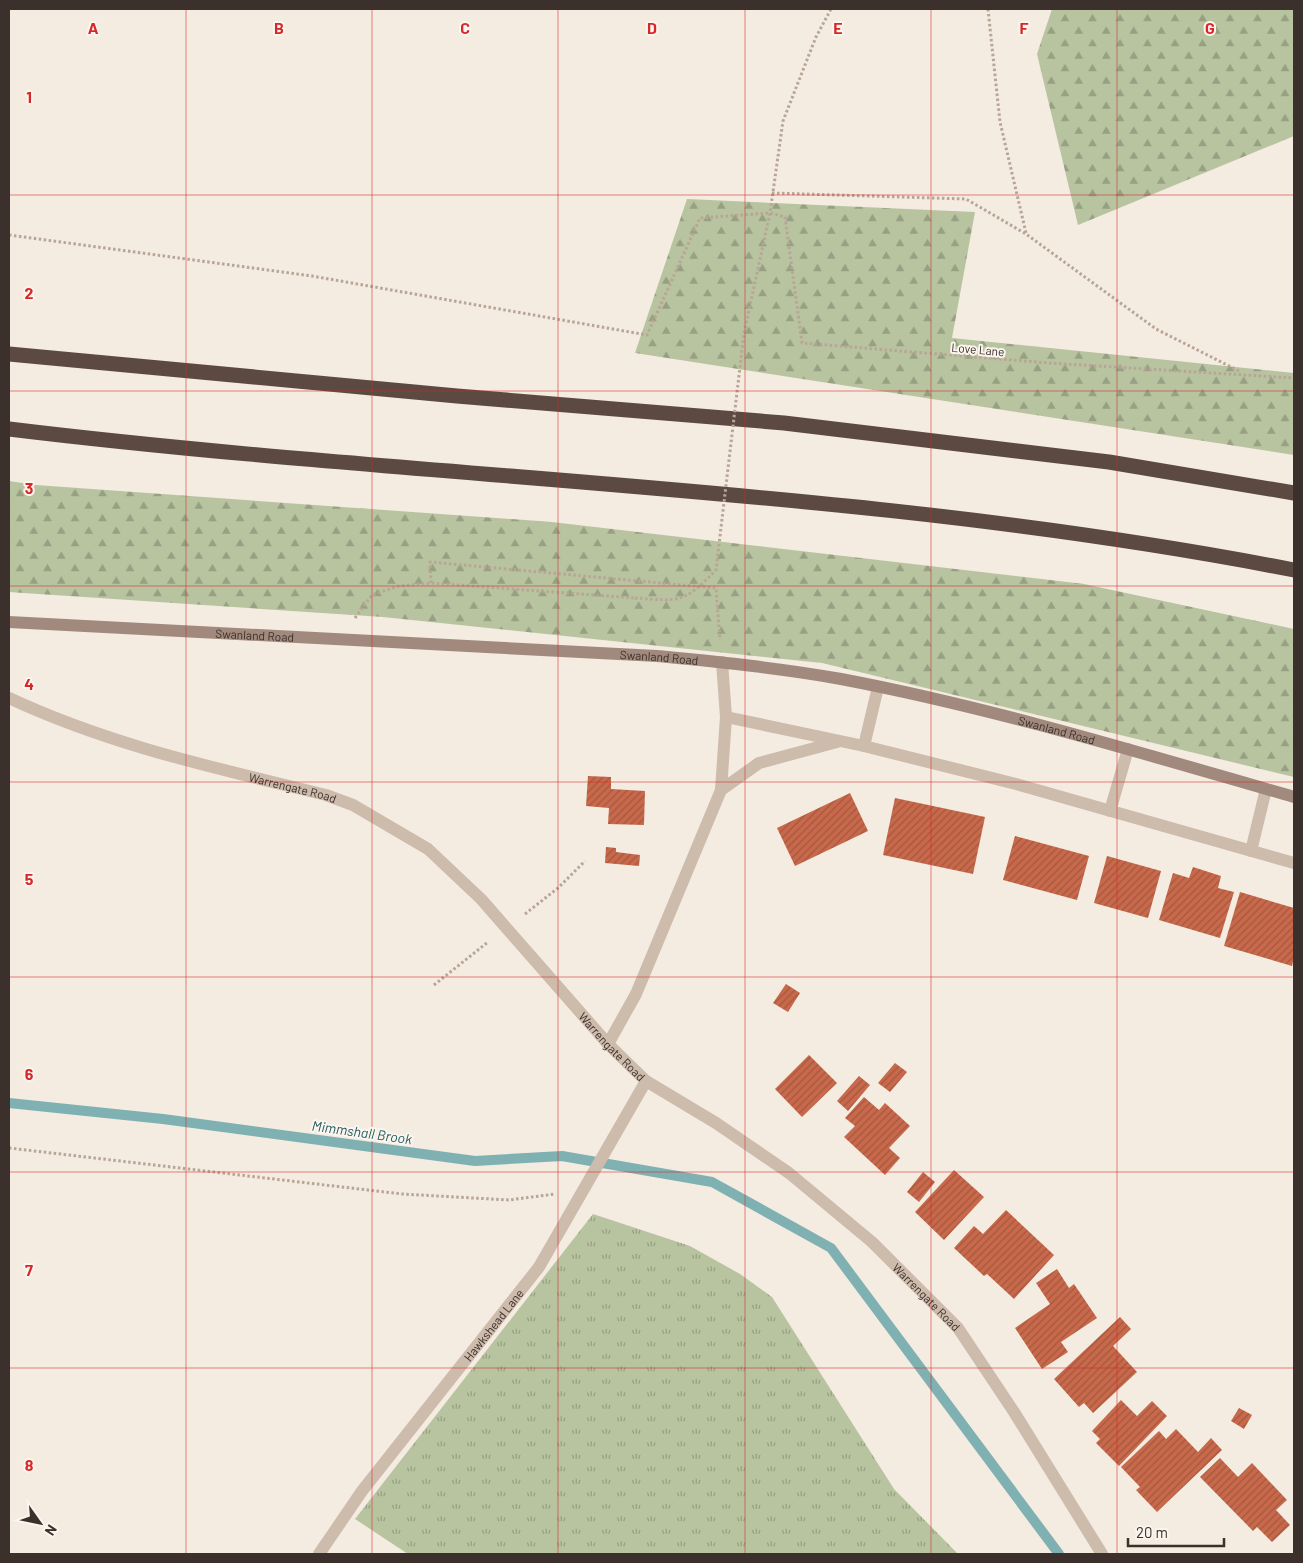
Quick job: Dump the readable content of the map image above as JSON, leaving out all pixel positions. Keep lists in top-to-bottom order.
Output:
{
  "streets": {
    "street": ["Swanland Road", "Warrengate Road", "Hawkshead Lane"],
    "path": ["Love Lane"]
  },
  "crossings": [
    ["Warrengate Road", "Hawkshead Lane"]
  ],
  "water": ["Mimmshall Brook"],
  "scale_bar": "20 m",
  "north": "bottom right",
  "grid": {
    "columns": [
      "A",
      "B",
      "C",
      "D",
      "E",
      "F",
      "G"
    ],
    "rows": [
      "1",
      "2",
      "3",
      "4",
      "5",
      "6",
      "7",
      "8"
    ]
  }
}
